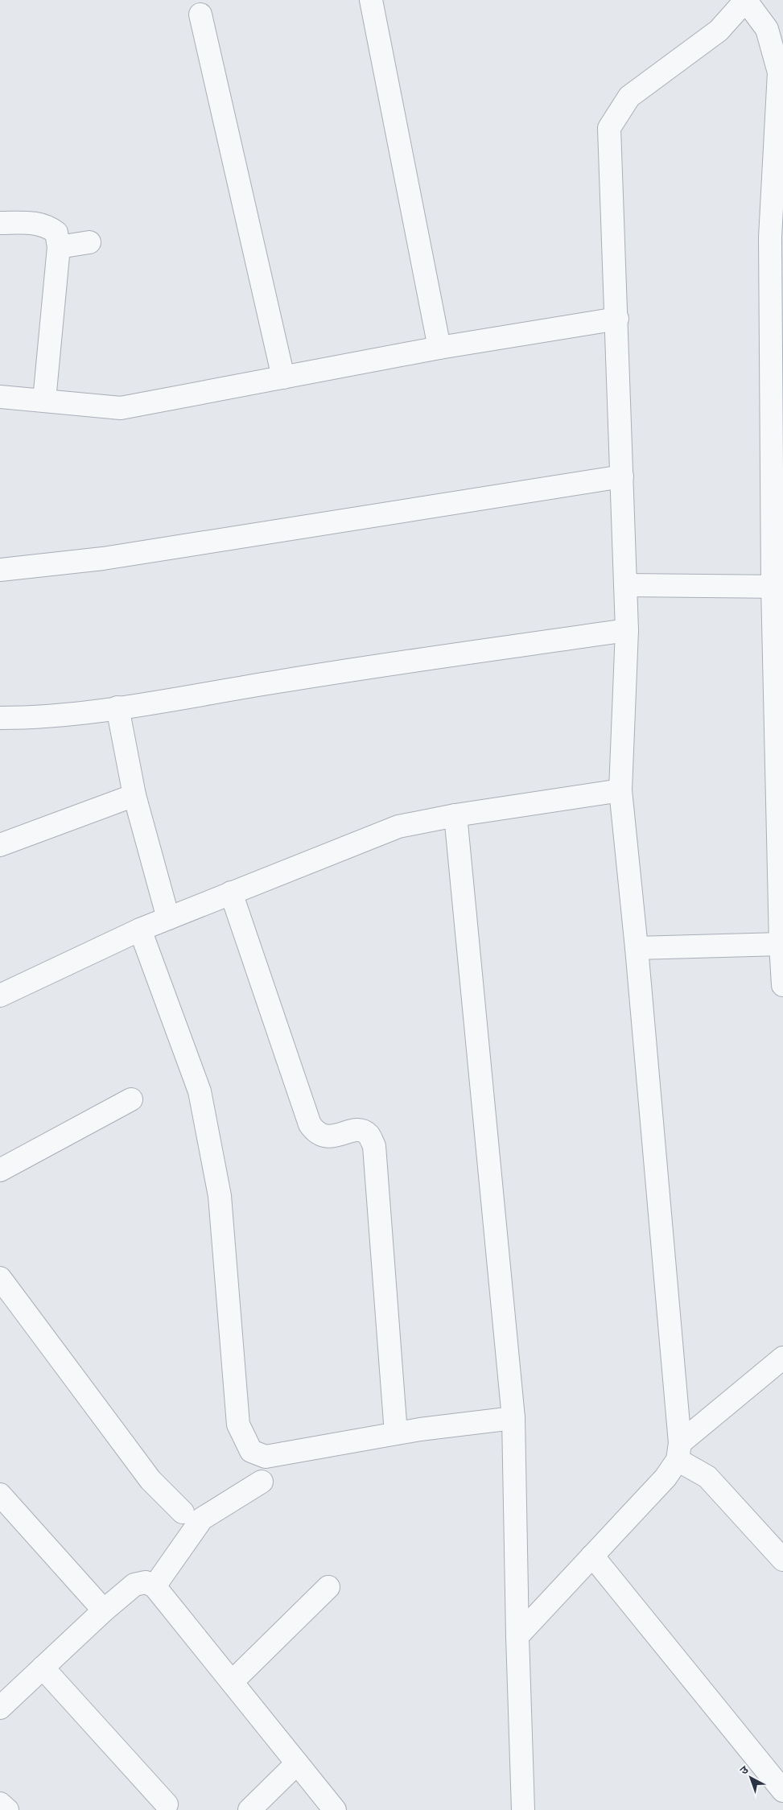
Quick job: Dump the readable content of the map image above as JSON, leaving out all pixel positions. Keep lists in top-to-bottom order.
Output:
{
  "north": "top left"
}
